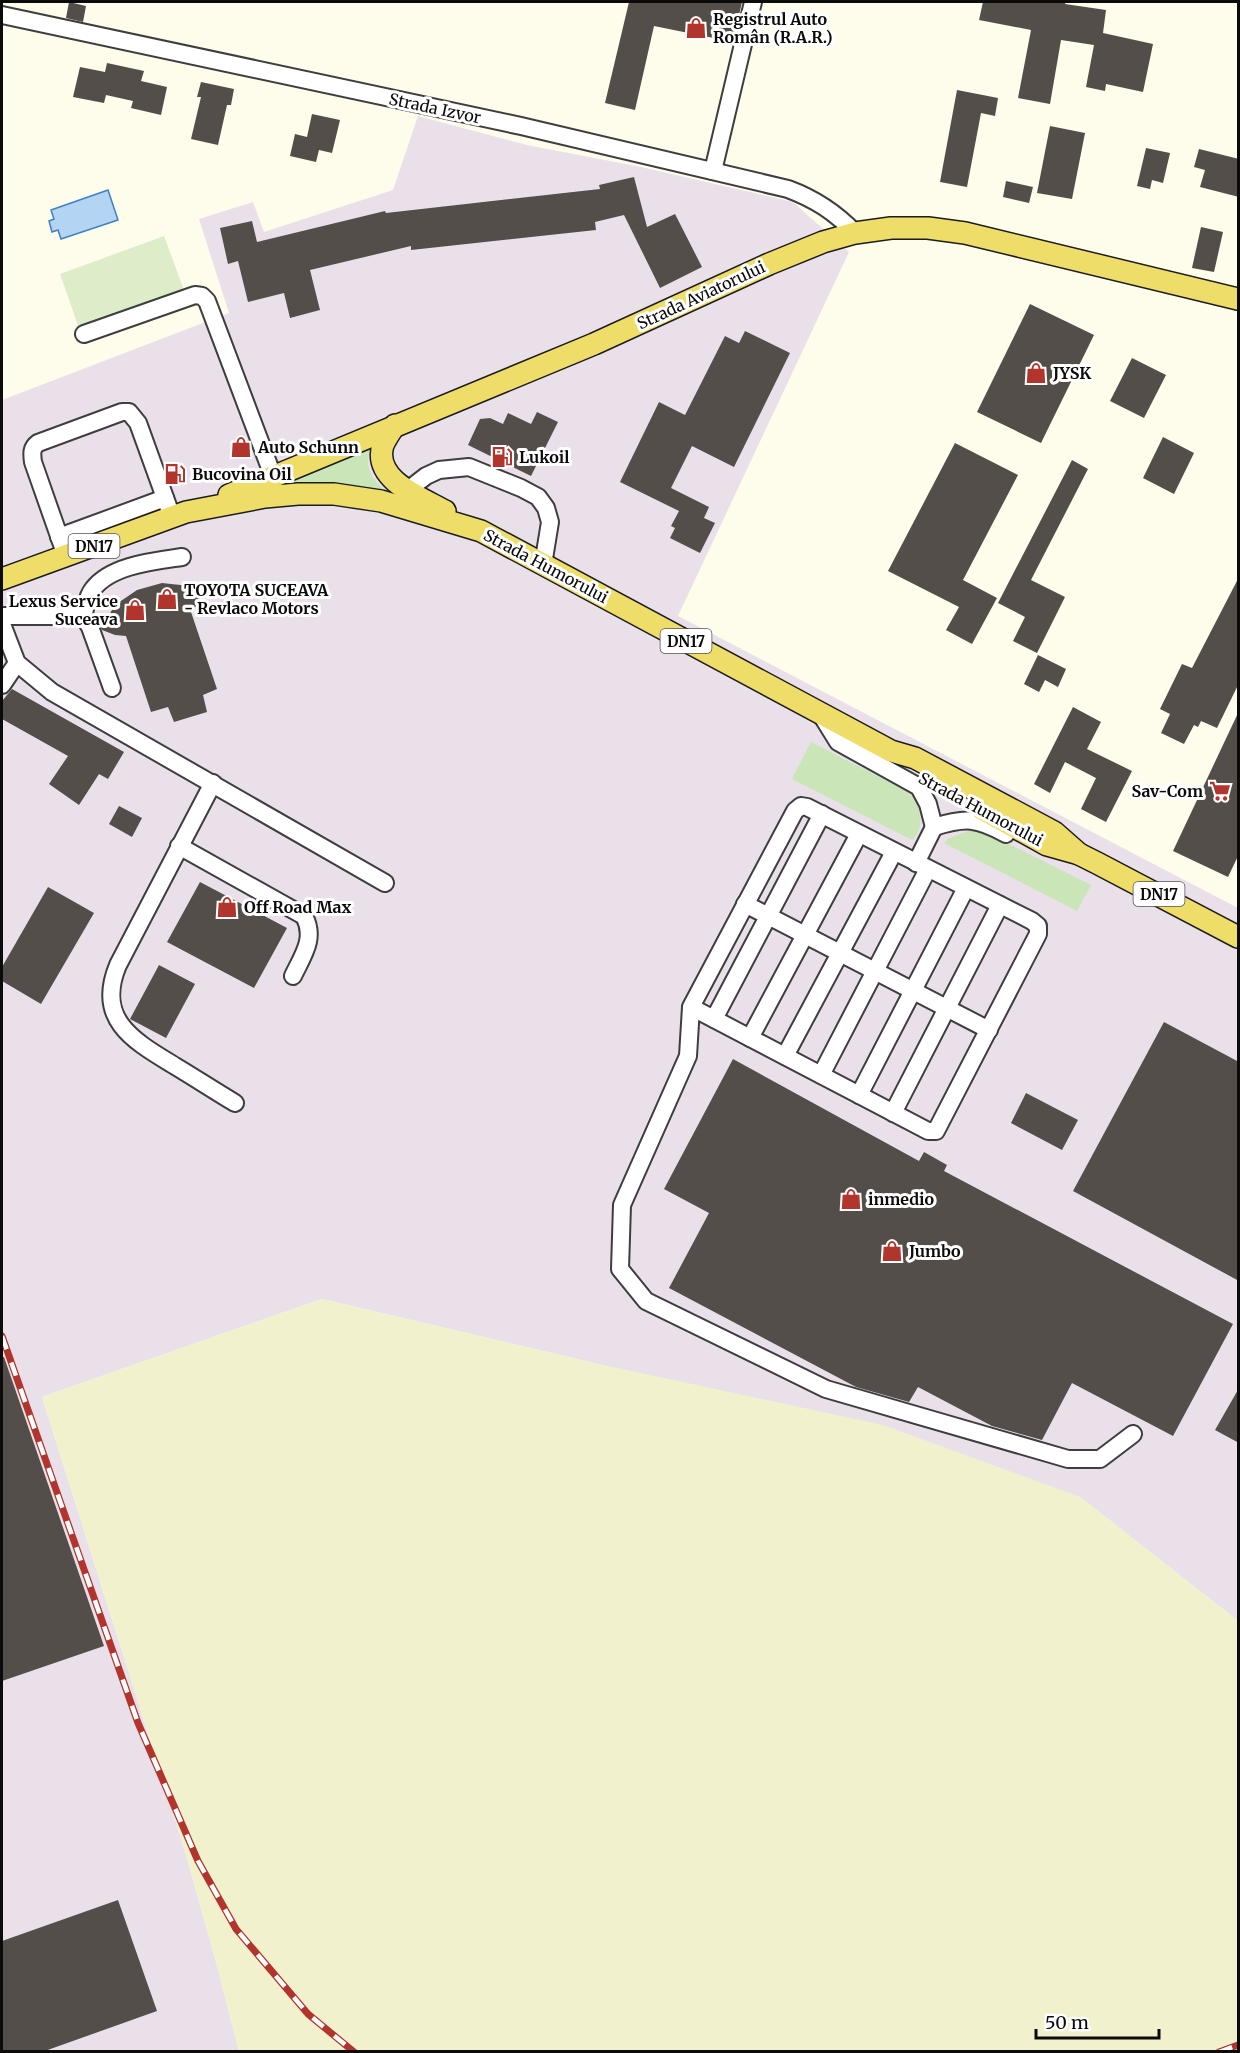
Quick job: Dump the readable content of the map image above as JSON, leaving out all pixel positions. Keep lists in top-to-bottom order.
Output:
{
  "streets": {
    "main road": ["Strada Aviatorului", "DN17", "Strada Humorului"],
    "street": ["Strada Izvor"]
  },
  "crossings": [
    ["Strada Izvor", "Strada Aviatorului"],
    ["Strada Aviatorului", "Strada Humorului"]
  ],
  "places": {
    "shop": [
      "Registrul Auto Român (R.A.R.)",
      "JYSK",
      "Auto Schunn",
      "TOYOTA SUCEAVA - Revlaco Motors",
      "Lexus Service Suceava",
      "Off Road Max",
      "inmedio",
      "Jumbo"
    ],
    "fuel station": ["Lukoil", "Bucovina Oil"],
    "supermarket": ["Sav-Com"]
  },
  "scale_bar": "50 m"
}
